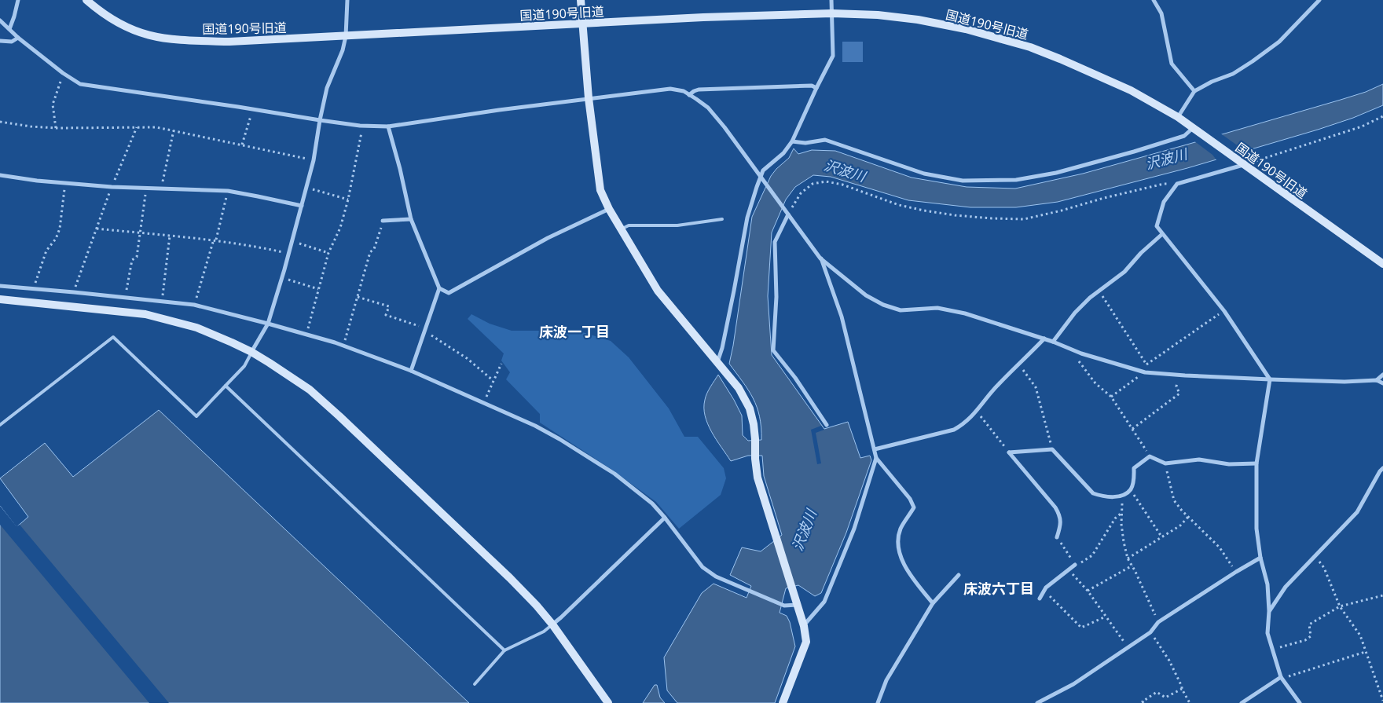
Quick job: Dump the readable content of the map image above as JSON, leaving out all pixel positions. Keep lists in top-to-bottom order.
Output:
{
  "streets": {
    "street": ["国道190号旧道"]
  },
  "districts": ["床波一丁目", "床波六丁目"],
  "water": ["沢波川"]
}
